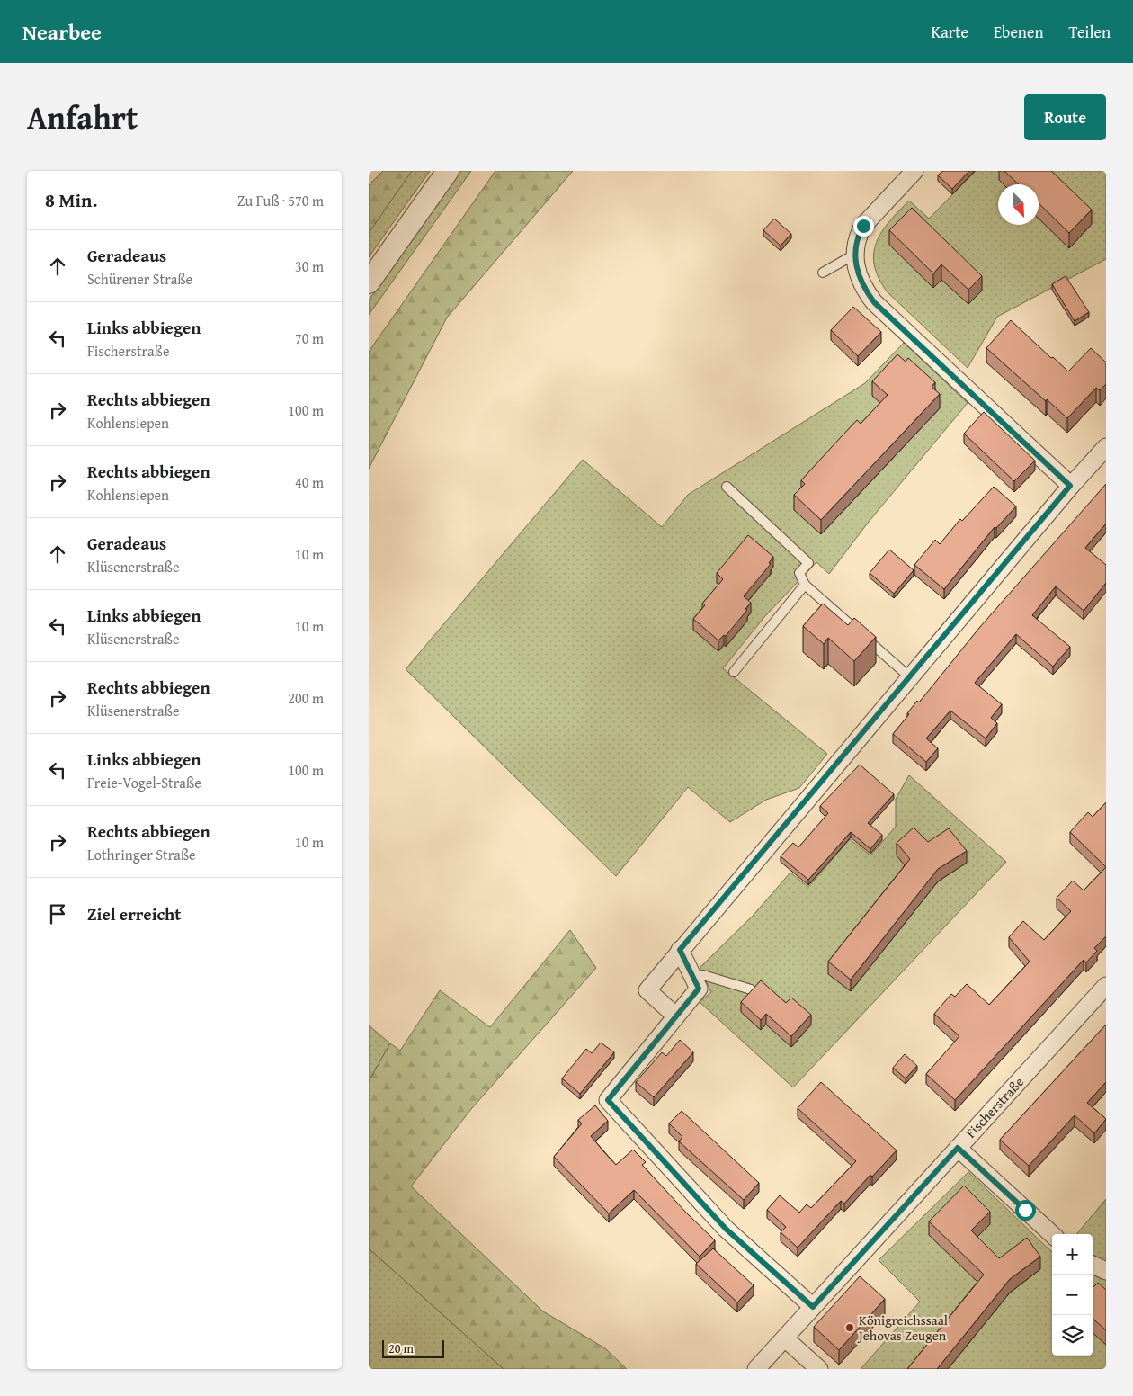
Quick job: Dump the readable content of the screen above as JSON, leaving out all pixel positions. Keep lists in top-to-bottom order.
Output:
{
  "streets": {
    "street": ["Fischerstraße"]
  },
  "places": ["Königreichssaal Jehovas Zeugen"],
  "scale_bar": "20 m",
  "north": "bottom right",
  "page": {
    "header": "Nearbee",
    "nav": ["Karte", "Ebenen", "Teilen"],
    "title": "Anfahrt",
    "buttons": "Route",
    "heading": ["8 Min.", "Zu Fuß · 570 m"],
    "list": [
      ["Geradeaus", "Schürener Straße", "30 m"],
      ["Links abbiegen", "Fischerstraße", "70 m"],
      ["Rechts abbiegen", "Kohlensiepen", "100 m"],
      ["Rechts abbiegen", "Kohlensiepen", "40 m"],
      ["Geradeaus", "Klüsenerstraße", "10 m"],
      ["Links abbiegen", "Klüsenerstraße", "10 m"],
      ["Rechts abbiegen", "Klüsenerstraße", "200 m"],
      ["Links abbiegen", "Freie-Vogel-Straße", "100 m"],
      ["Rechts abbiegen", "Lothringer Straße", "10 m"],
      "Ziel erreicht"
    ],
    "map_buttons": ["+", "−"],
    "scale": "20 m"
  }
}
